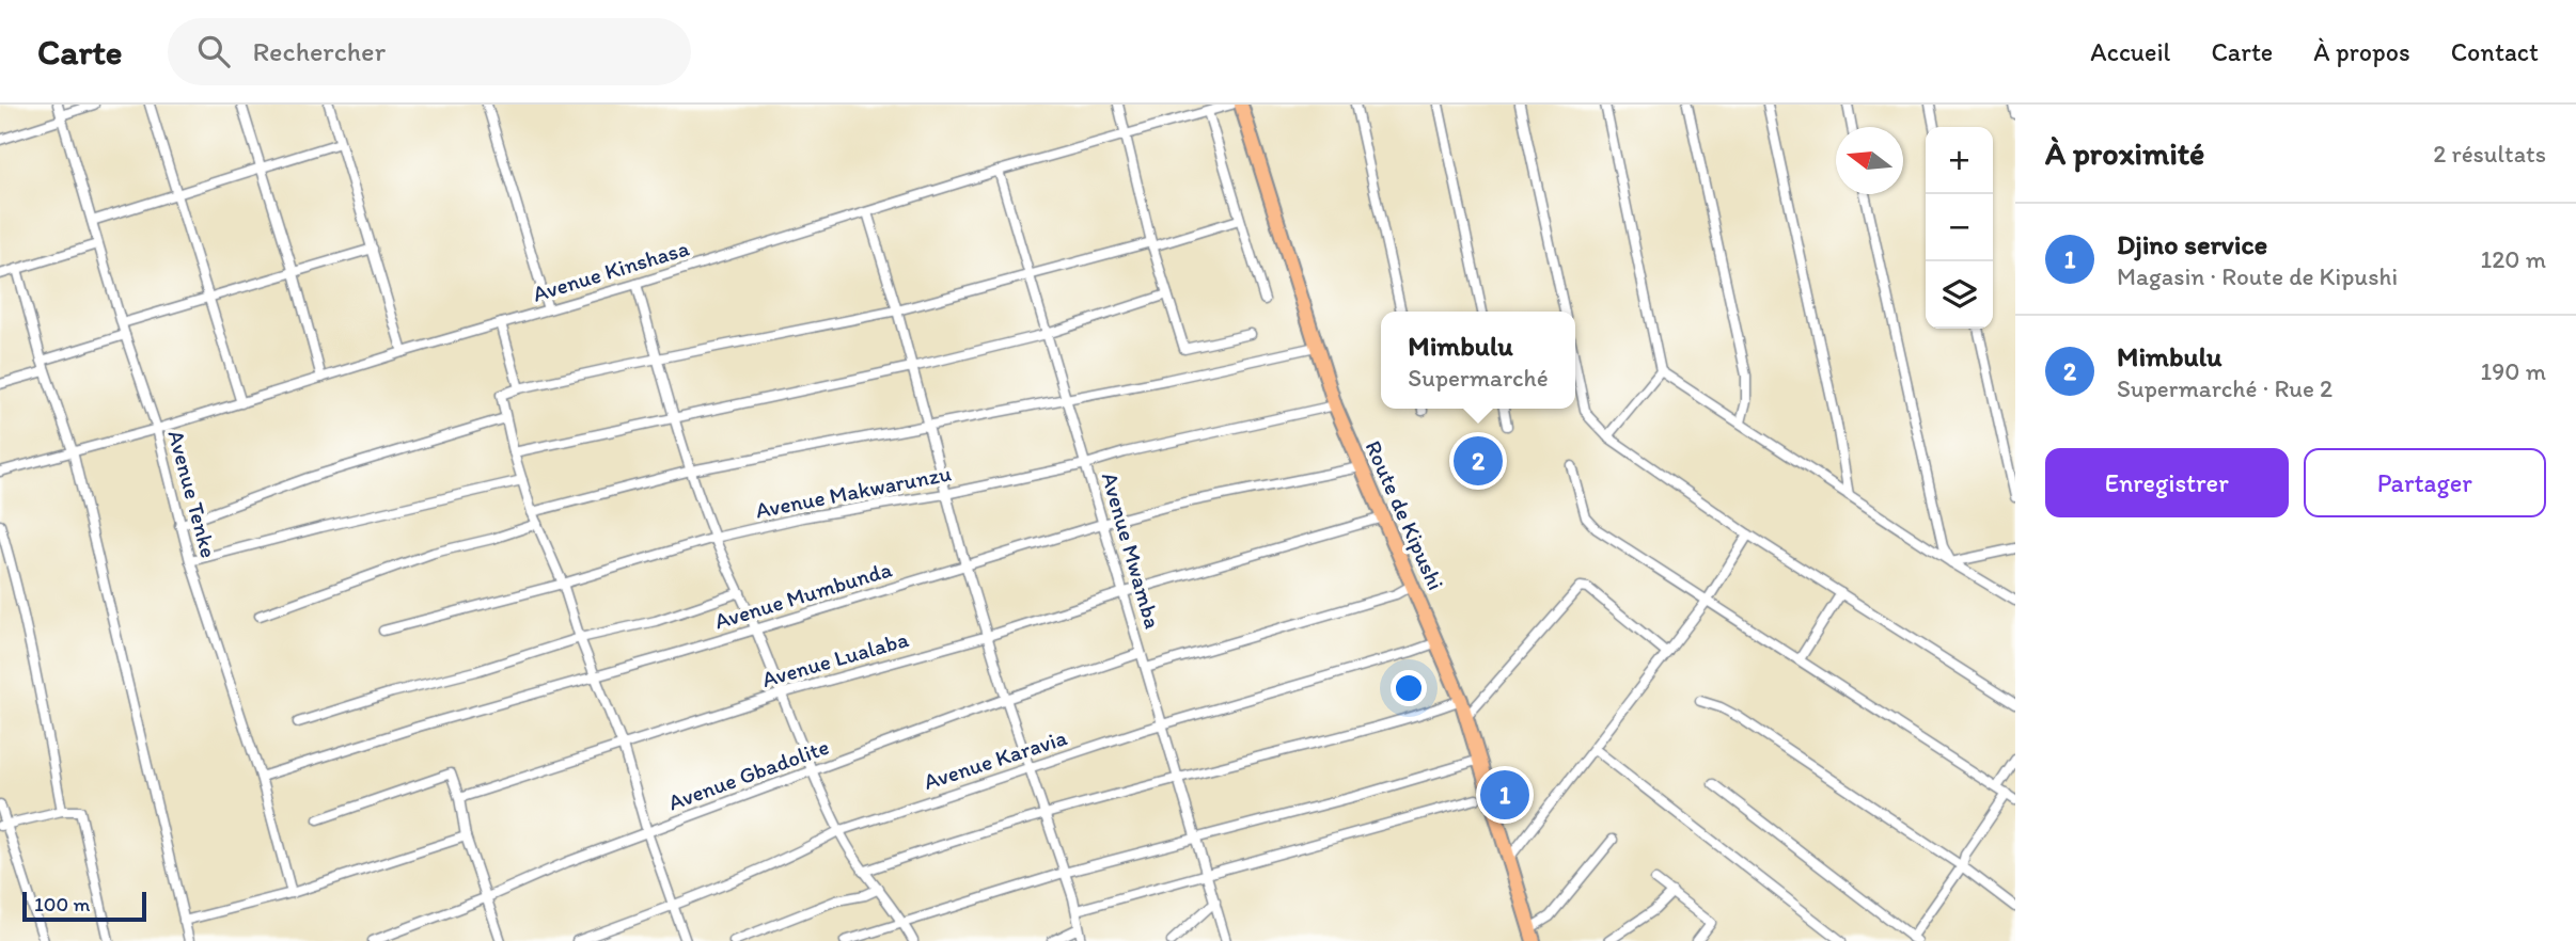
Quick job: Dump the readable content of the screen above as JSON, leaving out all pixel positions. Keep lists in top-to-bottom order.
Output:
{
  "streets": {
    "highway": ["Route de Kipushi"],
    "street": [
      "Avenue Kinshasa",
      "Avenue Makwarunzu",
      "Avenue Tenke",
      "Avenue Mwamba",
      "Avenue Mumbunda",
      "Avenue Lualaba",
      "Avenue Karavia",
      "Avenue Gbadolite"
    ]
  },
  "crossings": [
    ["Avenue Kinshasa", "Avenue Tenke"],
    ["Avenue Kinshasa", "Avenue Mwamba"],
    ["Avenue Makwarunzu", "Route de Kipushi"],
    ["Avenue Makwarunzu", "Avenue Mwamba"],
    ["Avenue Tenke", "Avenue Mumbunda"],
    ["Route de Kipushi", "Avenue Mumbunda"],
    ["Route de Kipushi", "Avenue Lualaba"],
    ["Route de Kipushi", "Avenue Karavia"],
    ["Avenue Mwamba", "Avenue Mumbunda"],
    ["Avenue Mwamba", "Avenue Lualaba"],
    ["Avenue Mwamba", "Avenue Karavia"],
    ["Avenue Mwamba", "Avenue Gbadolite"]
  ],
  "scale_bar": "100 m",
  "north": "left",
  "page": {
    "header": "Carte",
    "search": "Rechercher",
    "nav": [
      "Accueil",
      "Carte",
      "À propos",
      "Contact"
    ],
    "heading": ["À proximité", "2 résultats"],
    "map_buttons": ["+", "−"],
    "list": [
      {
        "mark": "1",
        "name": "Djino service",
        "note": "Magasin · Route de Kipushi",
        "value": "120 m"
      },
      {
        "mark": "2",
        "name": "Mimbulu",
        "note": "Supermarché · Rue 2",
        "value": "190 m"
      }
    ],
    "popup": ["Mimbulu", "Supermarché"],
    "buttons": ["Enregistrer", "Partager"],
    "pins": ["2", "1"],
    "scale": "100 m"
  }
}
